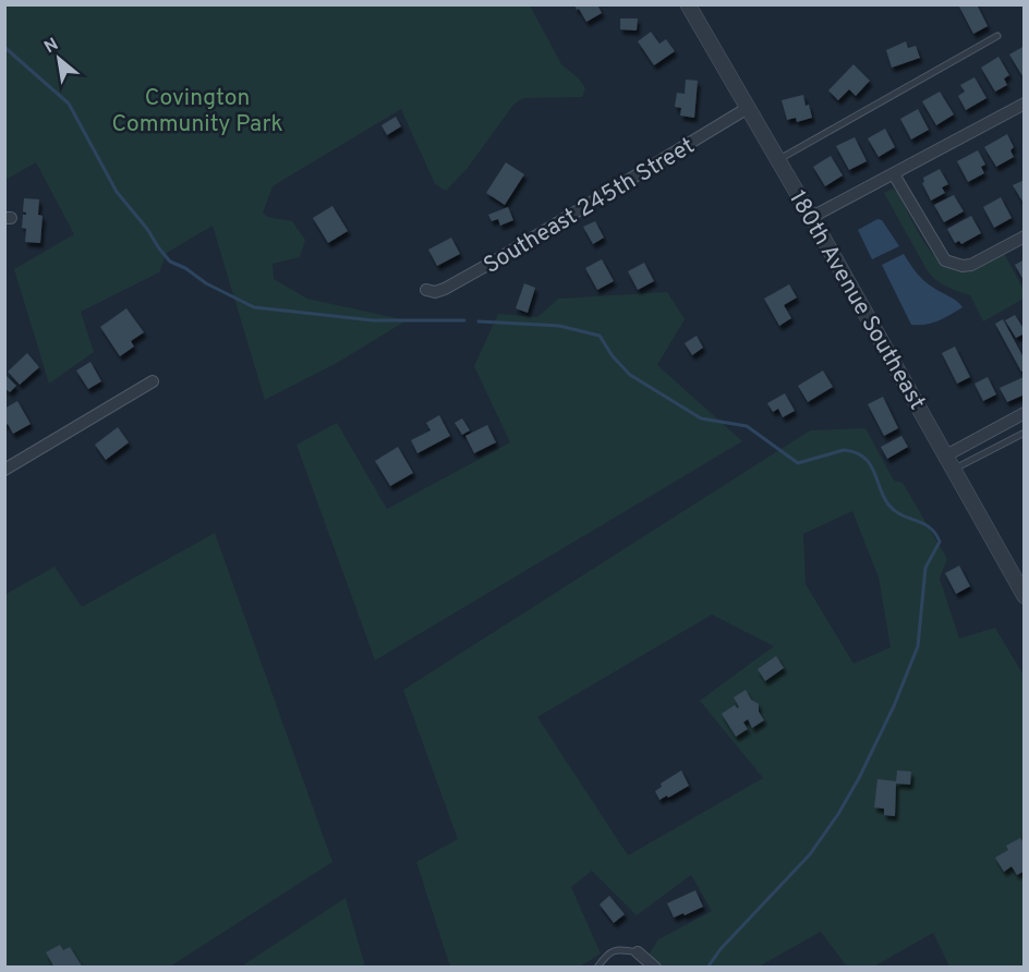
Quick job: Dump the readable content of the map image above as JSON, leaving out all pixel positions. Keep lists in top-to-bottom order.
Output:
{
  "streets": {
    "street": ["Southeast 245th Street", "180th Avenue Southeast"]
  },
  "crossings": [
    ["Southeast 245th Street", "180th Avenue Southeast"]
  ],
  "parks": ["Covington Community Park"],
  "north": "top left"
}
